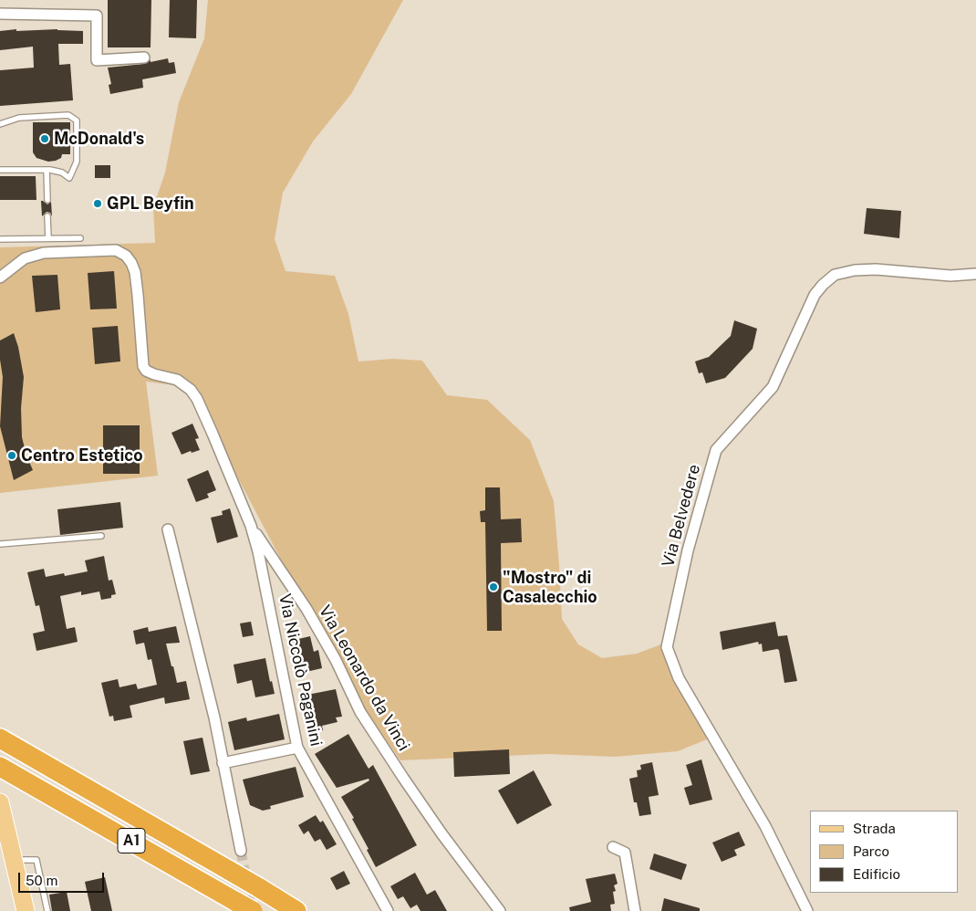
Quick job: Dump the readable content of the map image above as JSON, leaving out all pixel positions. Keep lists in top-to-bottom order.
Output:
{
  "streets": {
    "highway": ["A1"],
    "street": ["Via Belvedere", "Via Niccolò Paganini", "Via Leonardo da Vinci"]
  },
  "crossings": [
    ["Via Niccolò Paganini", "Via Leonardo da Vinci"]
  ],
  "places": [
    "McDonald's",
    "GPL Beyfin",
    "Centro Estetico",
    "\"Mostro\" di Casalecchio"
  ],
  "legend": ["Strada", "Parco", "Edificio"],
  "scale_bar": "50 m"
}
